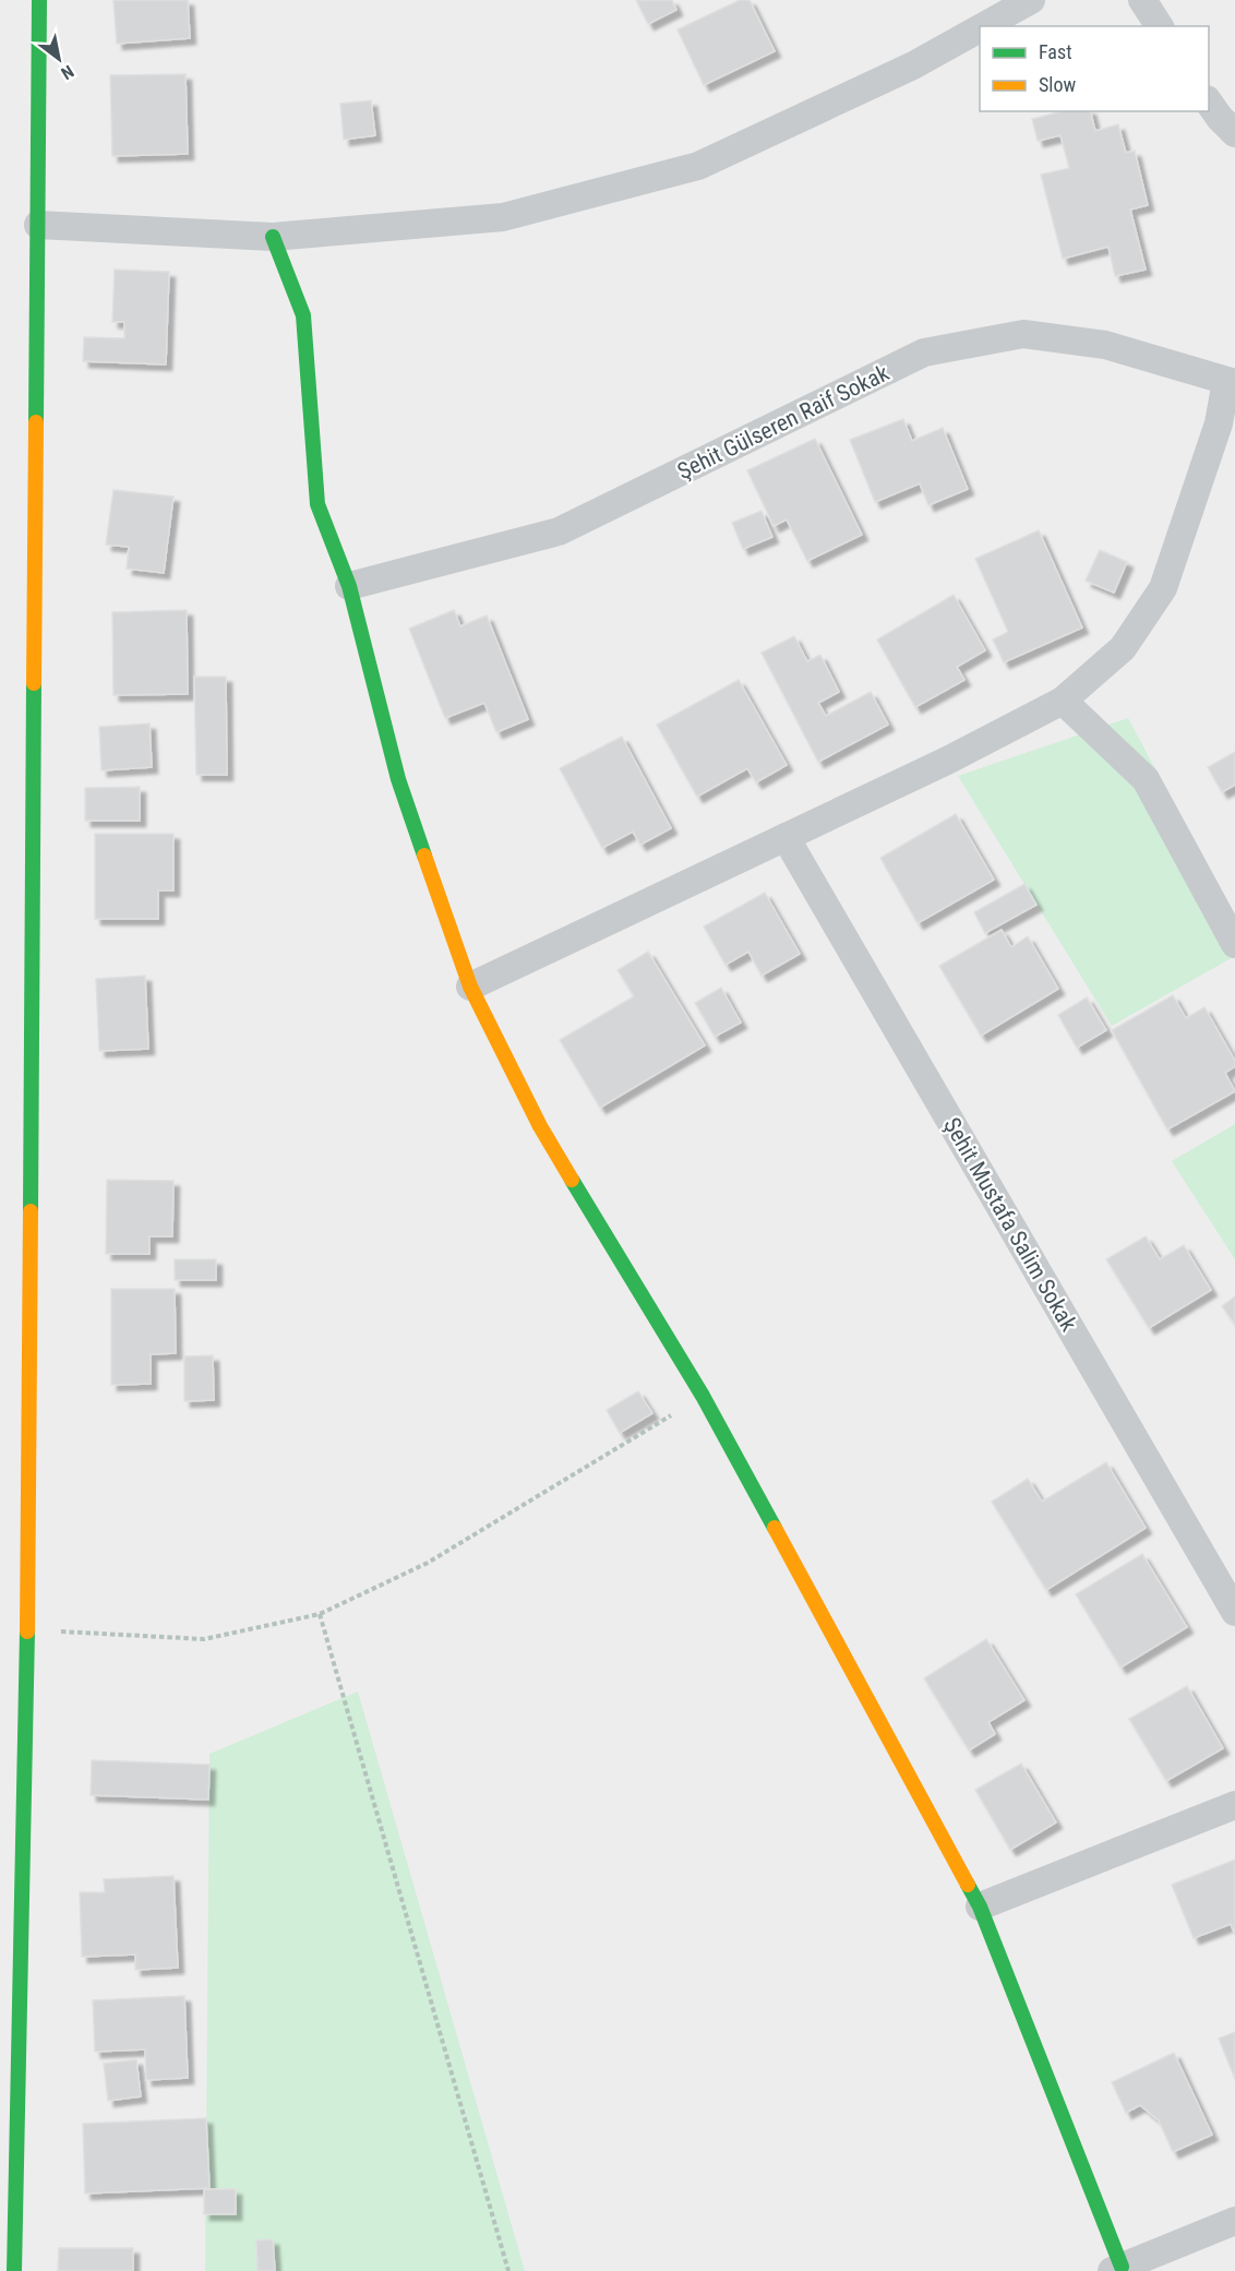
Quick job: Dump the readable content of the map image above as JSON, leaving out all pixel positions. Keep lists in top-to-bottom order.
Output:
{
  "streets": {
    "street": ["Şehit Gülseren Raif Sokak", "Şehit Mustafa Salim Sokak"]
  },
  "legend": ["Fast", "Slow"],
  "north": "bottom right"
}
